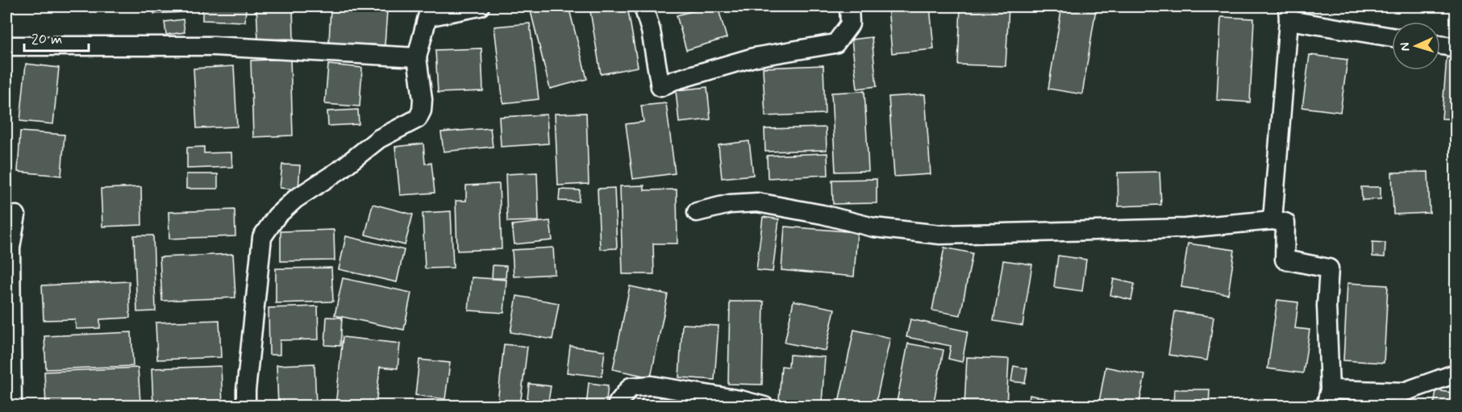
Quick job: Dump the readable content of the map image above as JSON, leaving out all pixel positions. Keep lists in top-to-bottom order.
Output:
{
  "scale_bar": "20 m",
  "north": "left"
}
